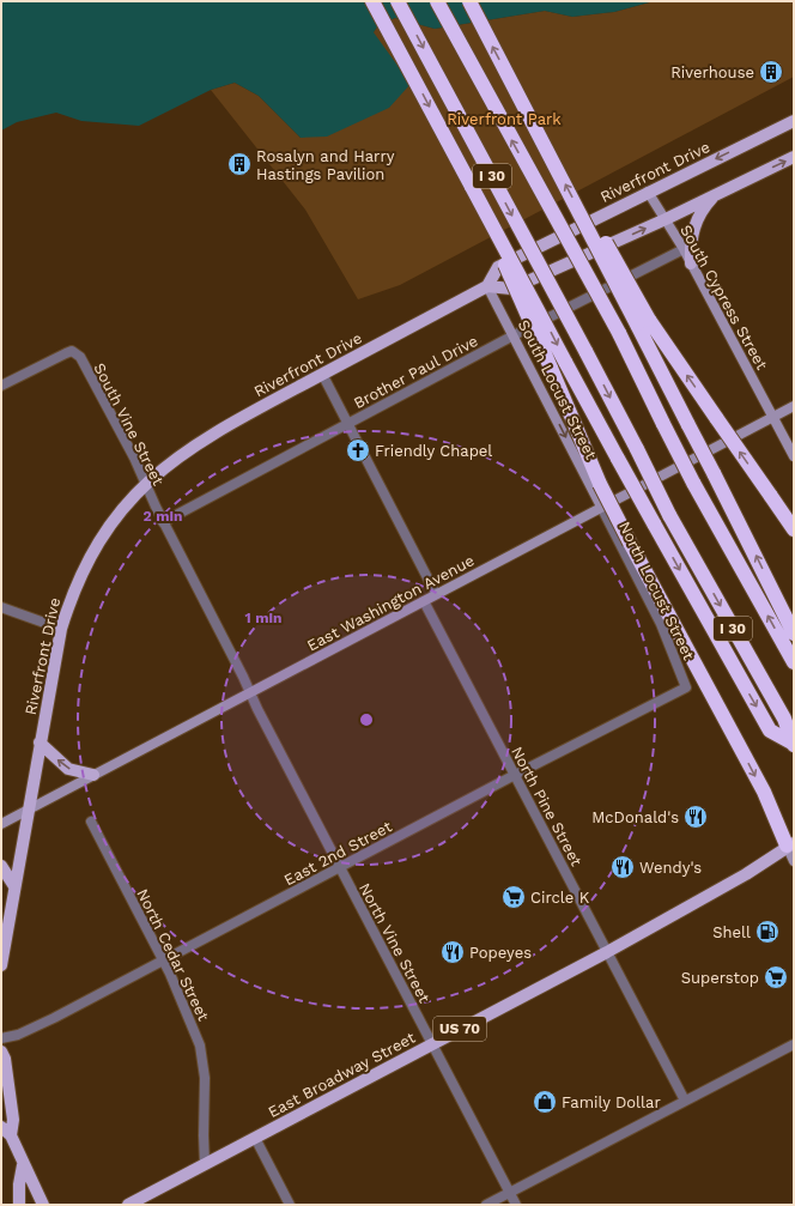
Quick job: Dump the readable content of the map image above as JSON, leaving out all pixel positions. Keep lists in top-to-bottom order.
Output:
{
  "streets": {
    "highway": ["I 30"],
    "main road": ["Riverfront Drive", "US 70", "East Broadway Street"],
    "street": [
      "South Cypress Street",
      "Brother Paul Drive",
      "South Locust Street",
      "South Vine Street",
      "North Locust Street",
      "East Washington Avenue",
      "North Pine Street",
      "East 2nd Street",
      "North Vine Street",
      "North Cedar Street"
    ]
  },
  "crossings": [
    ["Riverfront Drive", "South Cypress Street"],
    ["Riverfront Drive", "South Locust Street"],
    ["Riverfront Drive", "South Vine Street"],
    ["Riverfront Drive", "East Washington Avenue"],
    ["South Cypress Street", "Brother Paul Drive"],
    ["South Cypress Street", "East Washington Avenue"],
    ["Brother Paul Drive", "South Locust Street"],
    ["Brother Paul Drive", "South Vine Street"],
    ["South Locust Street", "North Locust Street"],
    ["South Locust Street", "East Washington Avenue"],
    ["South Vine Street", "East Washington Avenue"],
    ["South Vine Street", "North Vine Street"],
    ["North Locust Street", "East Washington Avenue"],
    ["North Locust Street", "East 2nd Street"],
    ["East Washington Avenue", "North Pine Street"],
    ["East Washington Avenue", "North Vine Street"],
    ["North Pine Street", "East 2nd Street"],
    ["North Pine Street", "East Broadway Street"],
    ["East 2nd Street", "North Vine Street"],
    ["East 2nd Street", "North Cedar Street"],
    ["North Vine Street", "East Broadway Street"],
    ["North Cedar Street", "East Broadway Street"]
  ],
  "one_way": ["South Locust Street"],
  "parks": ["Riverfront Park"],
  "places": {
    "building": ["Riverhouse", "Rosalyn and Harry Hastings Pavilion"],
    "church": ["Friendly Chapel"],
    "restaurant": ["McDonald's", "Wendy's", "Popeyes"],
    "supermarket": ["Circle K", "Superstop"],
    "fuel station": ["Shell"],
    "shop": ["Family Dollar"]
  },
  "rings": ["2 min", "1 min"]
}
